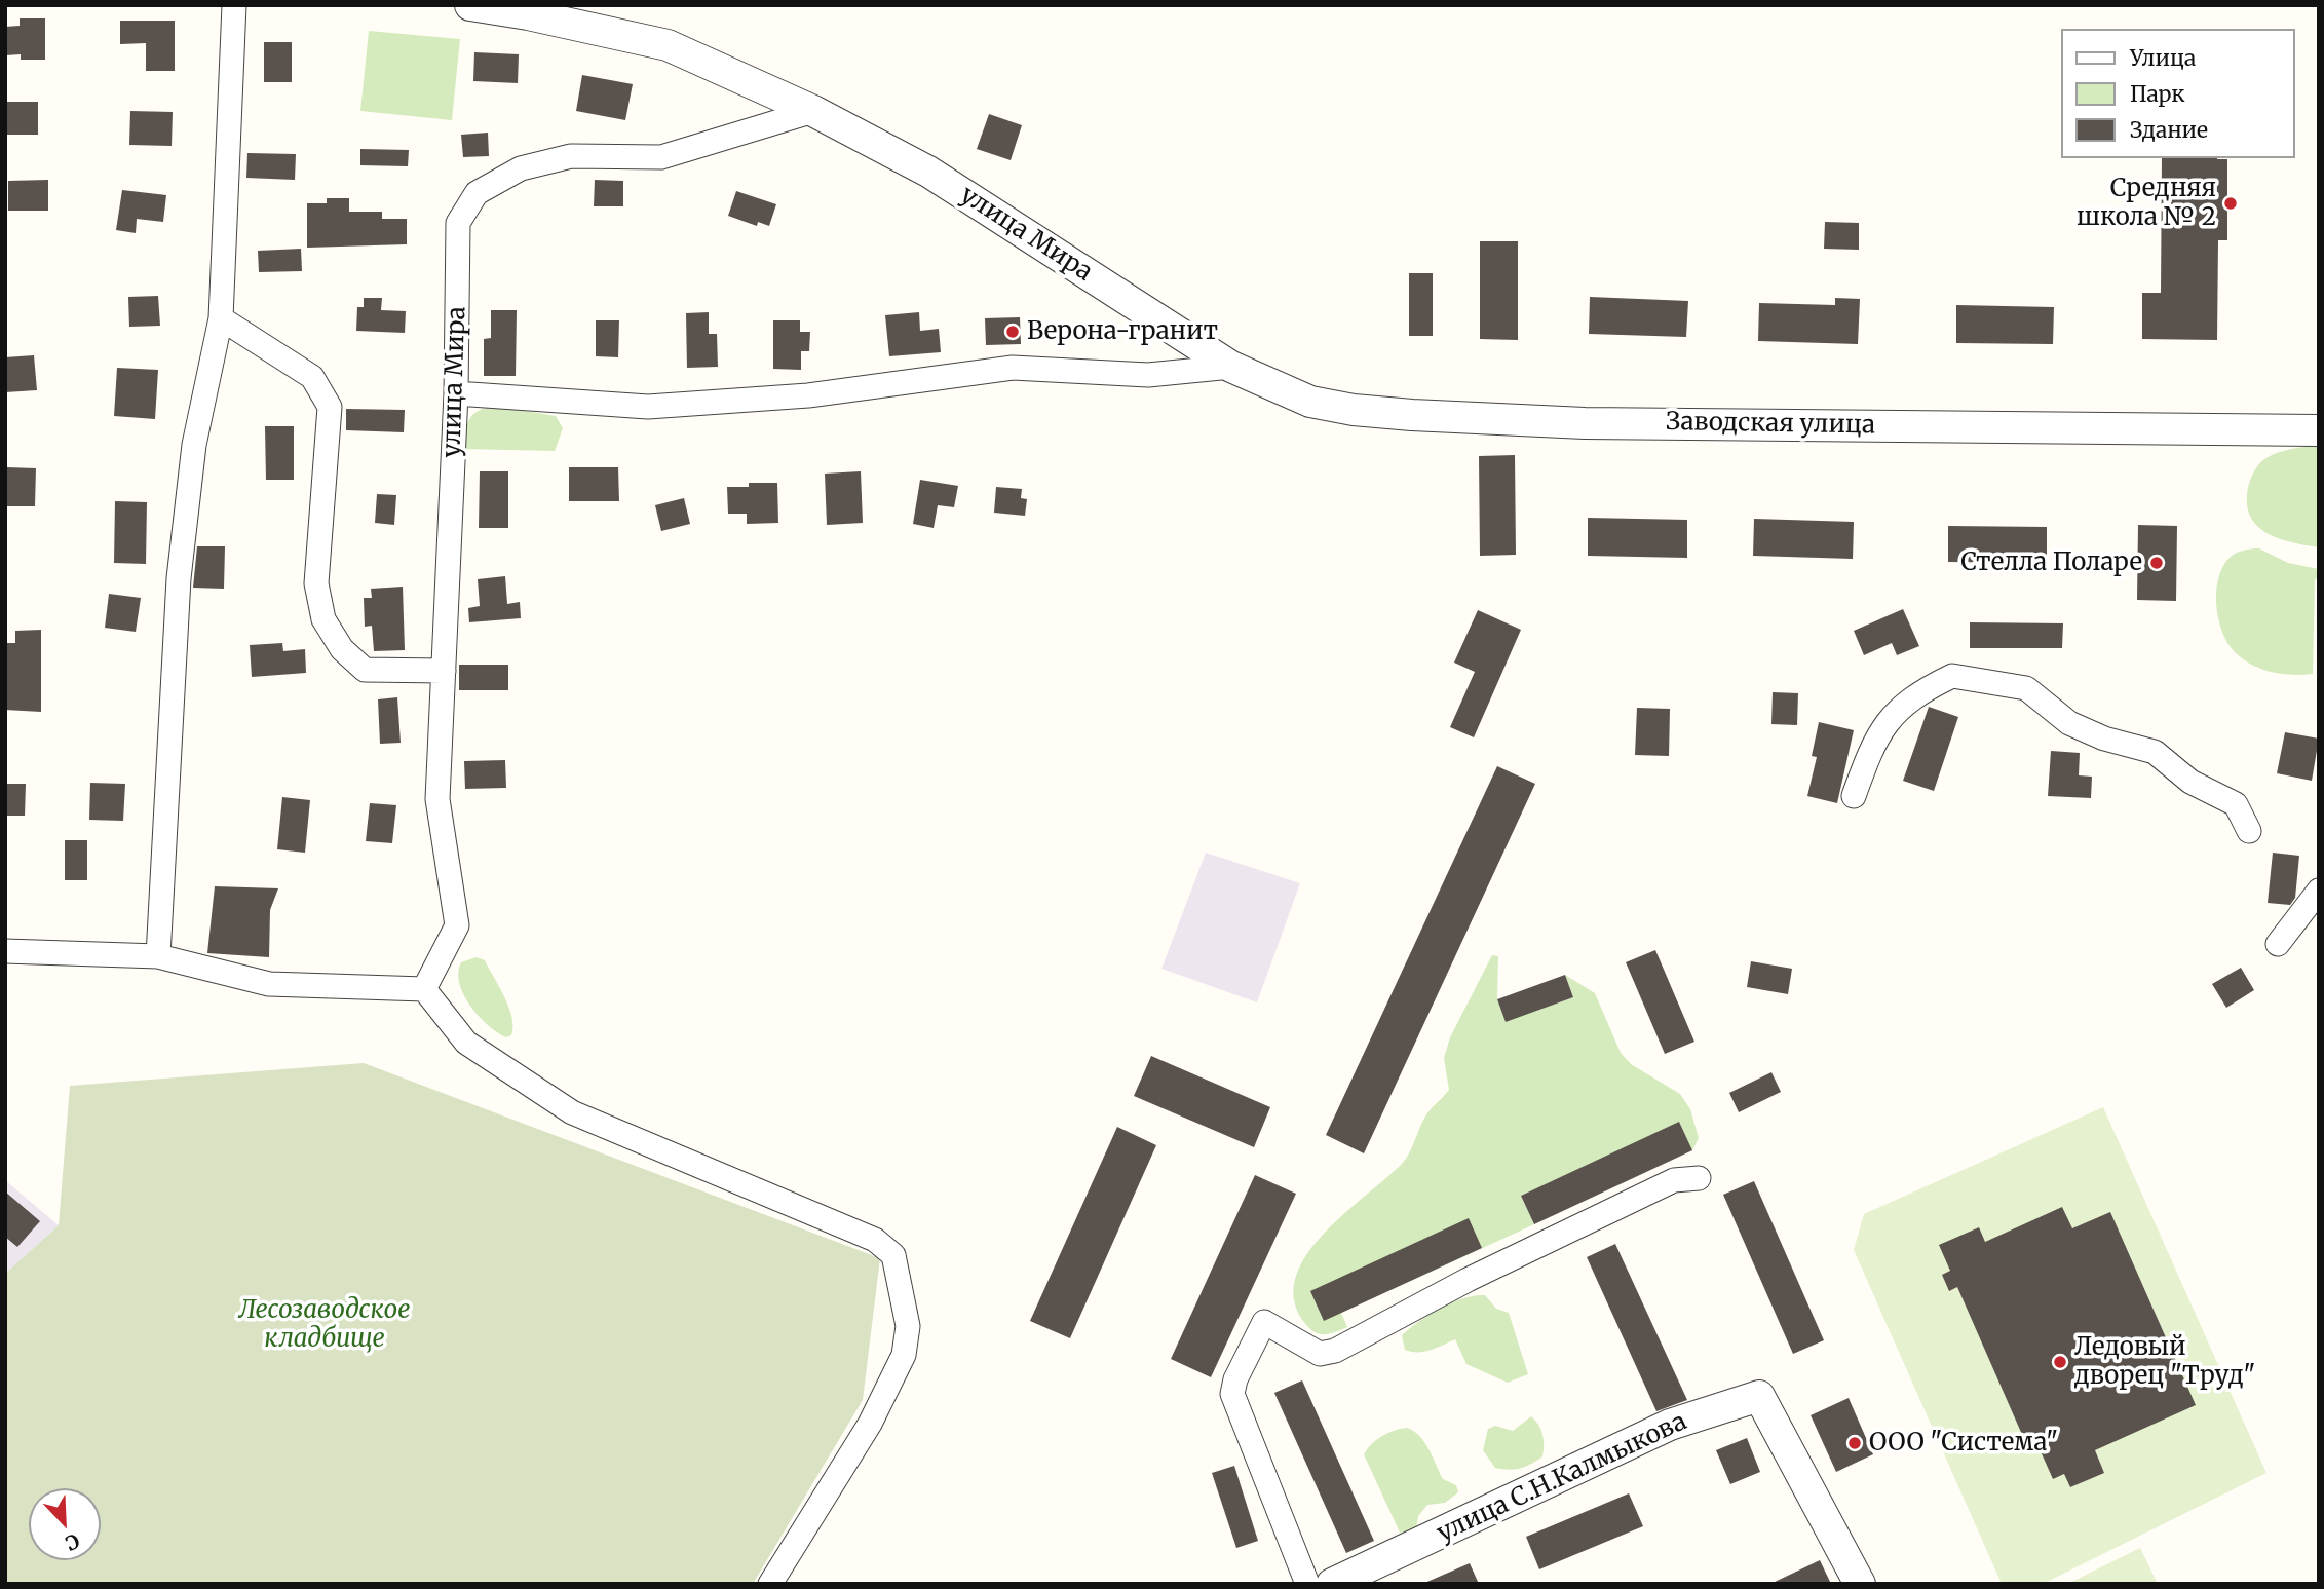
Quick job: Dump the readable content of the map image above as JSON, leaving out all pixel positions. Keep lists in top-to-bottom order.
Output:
{
  "streets": {
    "street": ["улица Мира", "Заводская улица", "улица С.Н.Калмыкова"]
  },
  "crossings": [
    ["улица Мира", "Заводская улица"]
  ],
  "parks": ["Лесозаводское кладбище"],
  "places": [
    "Средняя школа № 2",
    "Верона-гранит",
    "Стелла Поларе",
    "Ледовый дворец \"Труд\"",
    "ООО \"Система\""
  ],
  "legend": ["Улица", "Парк", "Здание"],
  "north": "bottom right"
}
